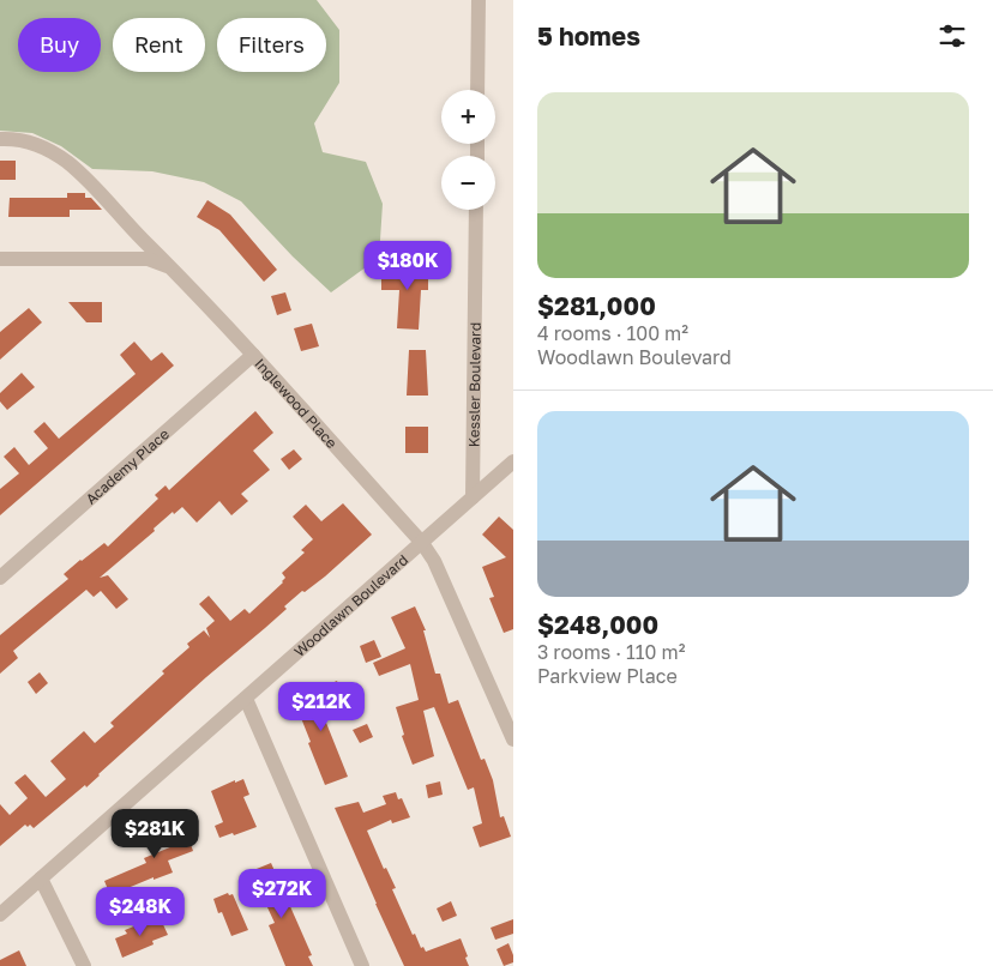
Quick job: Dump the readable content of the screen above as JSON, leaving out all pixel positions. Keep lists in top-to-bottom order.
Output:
{
  "streets": {
    "street": [
      "Kessler Boulevard",
      "Inglewood Place",
      "Academy Place",
      "Woodlawn Boulevard"
    ]
  },
  "crossings": [
    ["Kessler Boulevard", "Woodlawn Boulevard"],
    ["Inglewood Place", "Academy Place"],
    ["Inglewood Place", "Woodlawn Boulevard"]
  ],
  "page": {
    "heading": "5 homes",
    "chip": ["Buy", "Rent", "Filters"],
    "list": [
      {
        "name": "$281,000",
        "note": "4 rooms · 100 m² · Woodlawn Boulevard"
      },
      {
        "name": "$248,000",
        "note": "3 rooms · 110 m² · Parkview Place"
      }
    ],
    "map_buttons": ["+", "−"],
    "price": [
      "$180K",
      "$212K",
      "$281K",
      "$272K",
      "$248K"
    ]
  }
}
